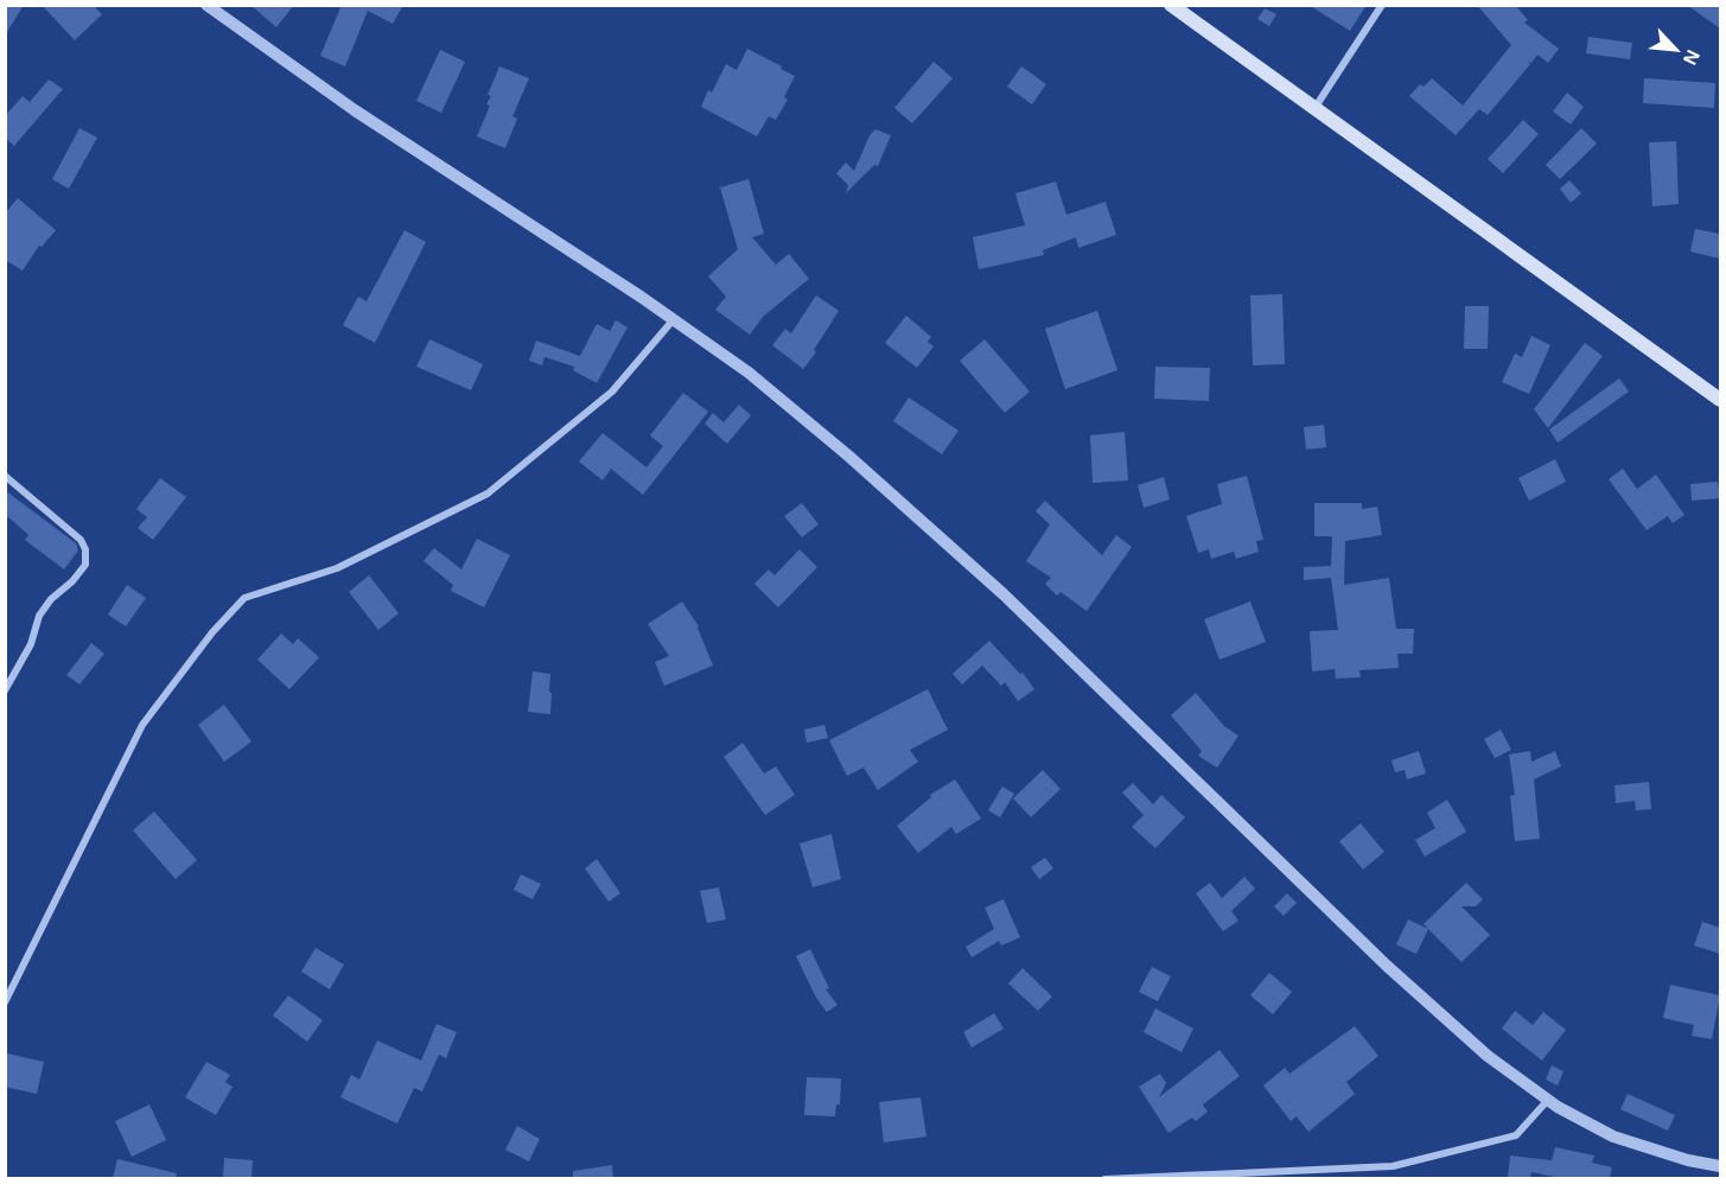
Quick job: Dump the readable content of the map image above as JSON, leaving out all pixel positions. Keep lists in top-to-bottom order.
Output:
{
  "north": "bottom right"
}
